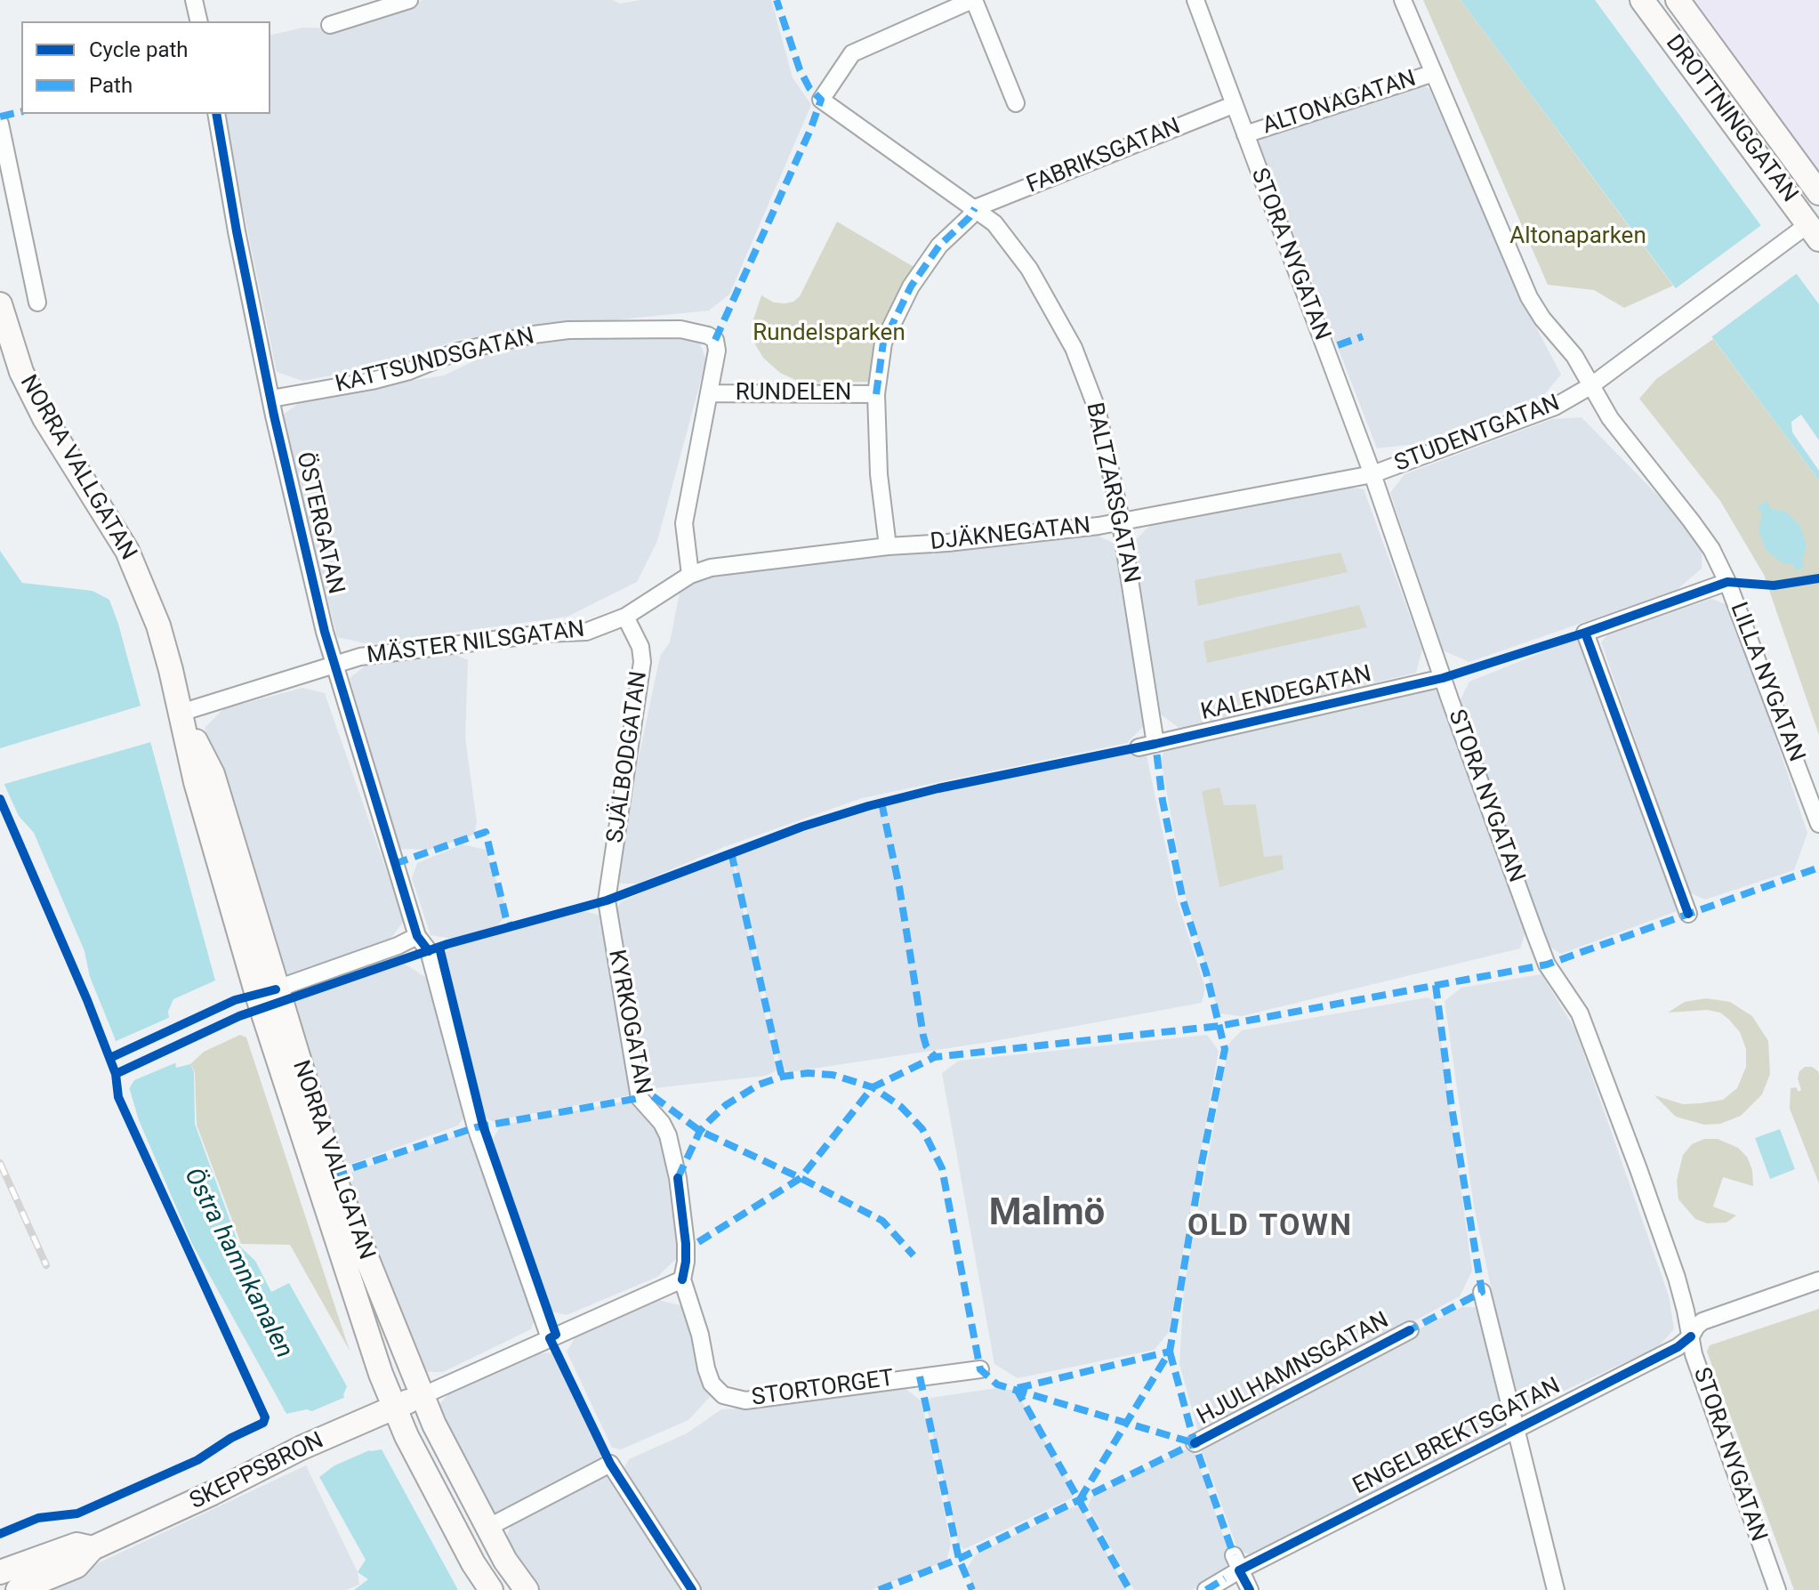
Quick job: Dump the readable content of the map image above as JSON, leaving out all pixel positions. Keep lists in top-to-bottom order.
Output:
{
  "streets": {
    "main road": ["DROTTNINGGATAN", "NORRA VALLGATAN", "SKEPPSBRON"],
    "street": [
      "ALTONAGATAN",
      "FABRIKSGATAN",
      "STORA NYGATAN",
      "KATTSUNDSGATAN",
      "RUNDELEN",
      "STUDENTGATAN",
      "BALTZARSGATAN",
      "ÖSTERGATAN",
      "DJÄKNEGATAN",
      "MÄSTER NILSGATAN",
      "LILLA NYGATAN",
      "KALENDEGATAN",
      "SJÄLBODGATAN",
      "KYRKOGATAN",
      "HJULHAMNSGATAN",
      "STORTORGET",
      "ENGELBREKTSGATAN"
    ]
  },
  "crossings": [
    ["ALTONAGATAN", "STORA NYGATAN"],
    ["ALTONAGATAN", "LILLA NYGATAN"],
    ["DROTTNINGGATAN", "STUDENTGATAN"],
    ["FABRIKSGATAN", "STORA NYGATAN"],
    ["FABRIKSGATAN", "BALTZARSGATAN"],
    ["STORA NYGATAN", "STUDENTGATAN"],
    ["STORA NYGATAN", "DJÄKNEGATAN"],
    ["STORA NYGATAN", "KALENDEGATAN"],
    ["STORA NYGATAN", "ENGELBREKTSGATAN"],
    ["KATTSUNDSGATAN", "RUNDELEN"],
    ["KATTSUNDSGATAN", "ÖSTERGATAN"],
    ["STUDENTGATAN", "DJÄKNEGATAN"],
    ["STUDENTGATAN", "LILLA NYGATAN"],
    ["NORRA VALLGATAN", "MÄSTER NILSGATAN"],
    ["NORRA VALLGATAN", "SKEPPSBRON"],
    ["BALTZARSGATAN", "DJÄKNEGATAN"],
    ["BALTZARSGATAN", "KALENDEGATAN"],
    ["ÖSTERGATAN", "MÄSTER NILSGATAN"],
    ["DJÄKNEGATAN", "MÄSTER NILSGATAN"],
    ["MÄSTER NILSGATAN", "SJÄLBODGATAN"],
    ["SJÄLBODGATAN", "KYRKOGATAN"],
    ["KYRKOGATAN", "STORTORGET"]
  ],
  "districts": ["Malmö", "OLD TOWN"],
  "water": ["Östra hamnkanalen"],
  "parks": ["Altonaparken", "Rundelsparken"],
  "legend": ["Cycle path", "Path"]
}
